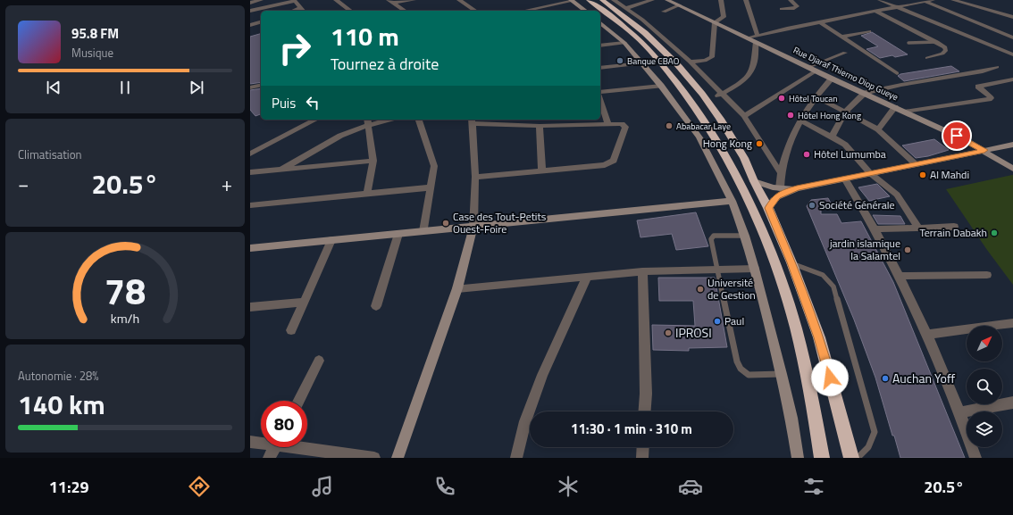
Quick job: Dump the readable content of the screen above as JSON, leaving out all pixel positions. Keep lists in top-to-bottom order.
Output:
{
  "streets": {
    "street": ["Rue Djaraf Thierno Diop Gueye"]
  },
  "places": [
    "Banque CBAO",
    "Hôtel Toucan",
    "Hôtel Hong Kong",
    "Ababacar Laye",
    "Hong Kong",
    "Hôtel Lumumba",
    "Al Mahdi",
    "Société Générale",
    "Case des Tout-Petits Ouest-Foire",
    "Terrain Dabakh",
    "jardin islamique la Salamtel",
    "Université de Gestion",
    "Paul",
    "IPROSI",
    "Auchan Yoff"
  ],
  "north": "top right",
  "page": {
    "turn": ["110 m", "Tournez à droite"],
    "song": ["95.8 FM", "Musique"],
    "then": "Puis",
    "tile": [
      "Climatisation",
      ["Autonomie · 28%", "140 km"]
    ],
    "heat": ["−", "20.5°", "+"],
    "limit": "80",
    "trip": "11:30 · 1 min · 310 m",
    "tabs": ["11:29", "20.5°"],
    "gauge": ["78", "km/h"]
  }
}
